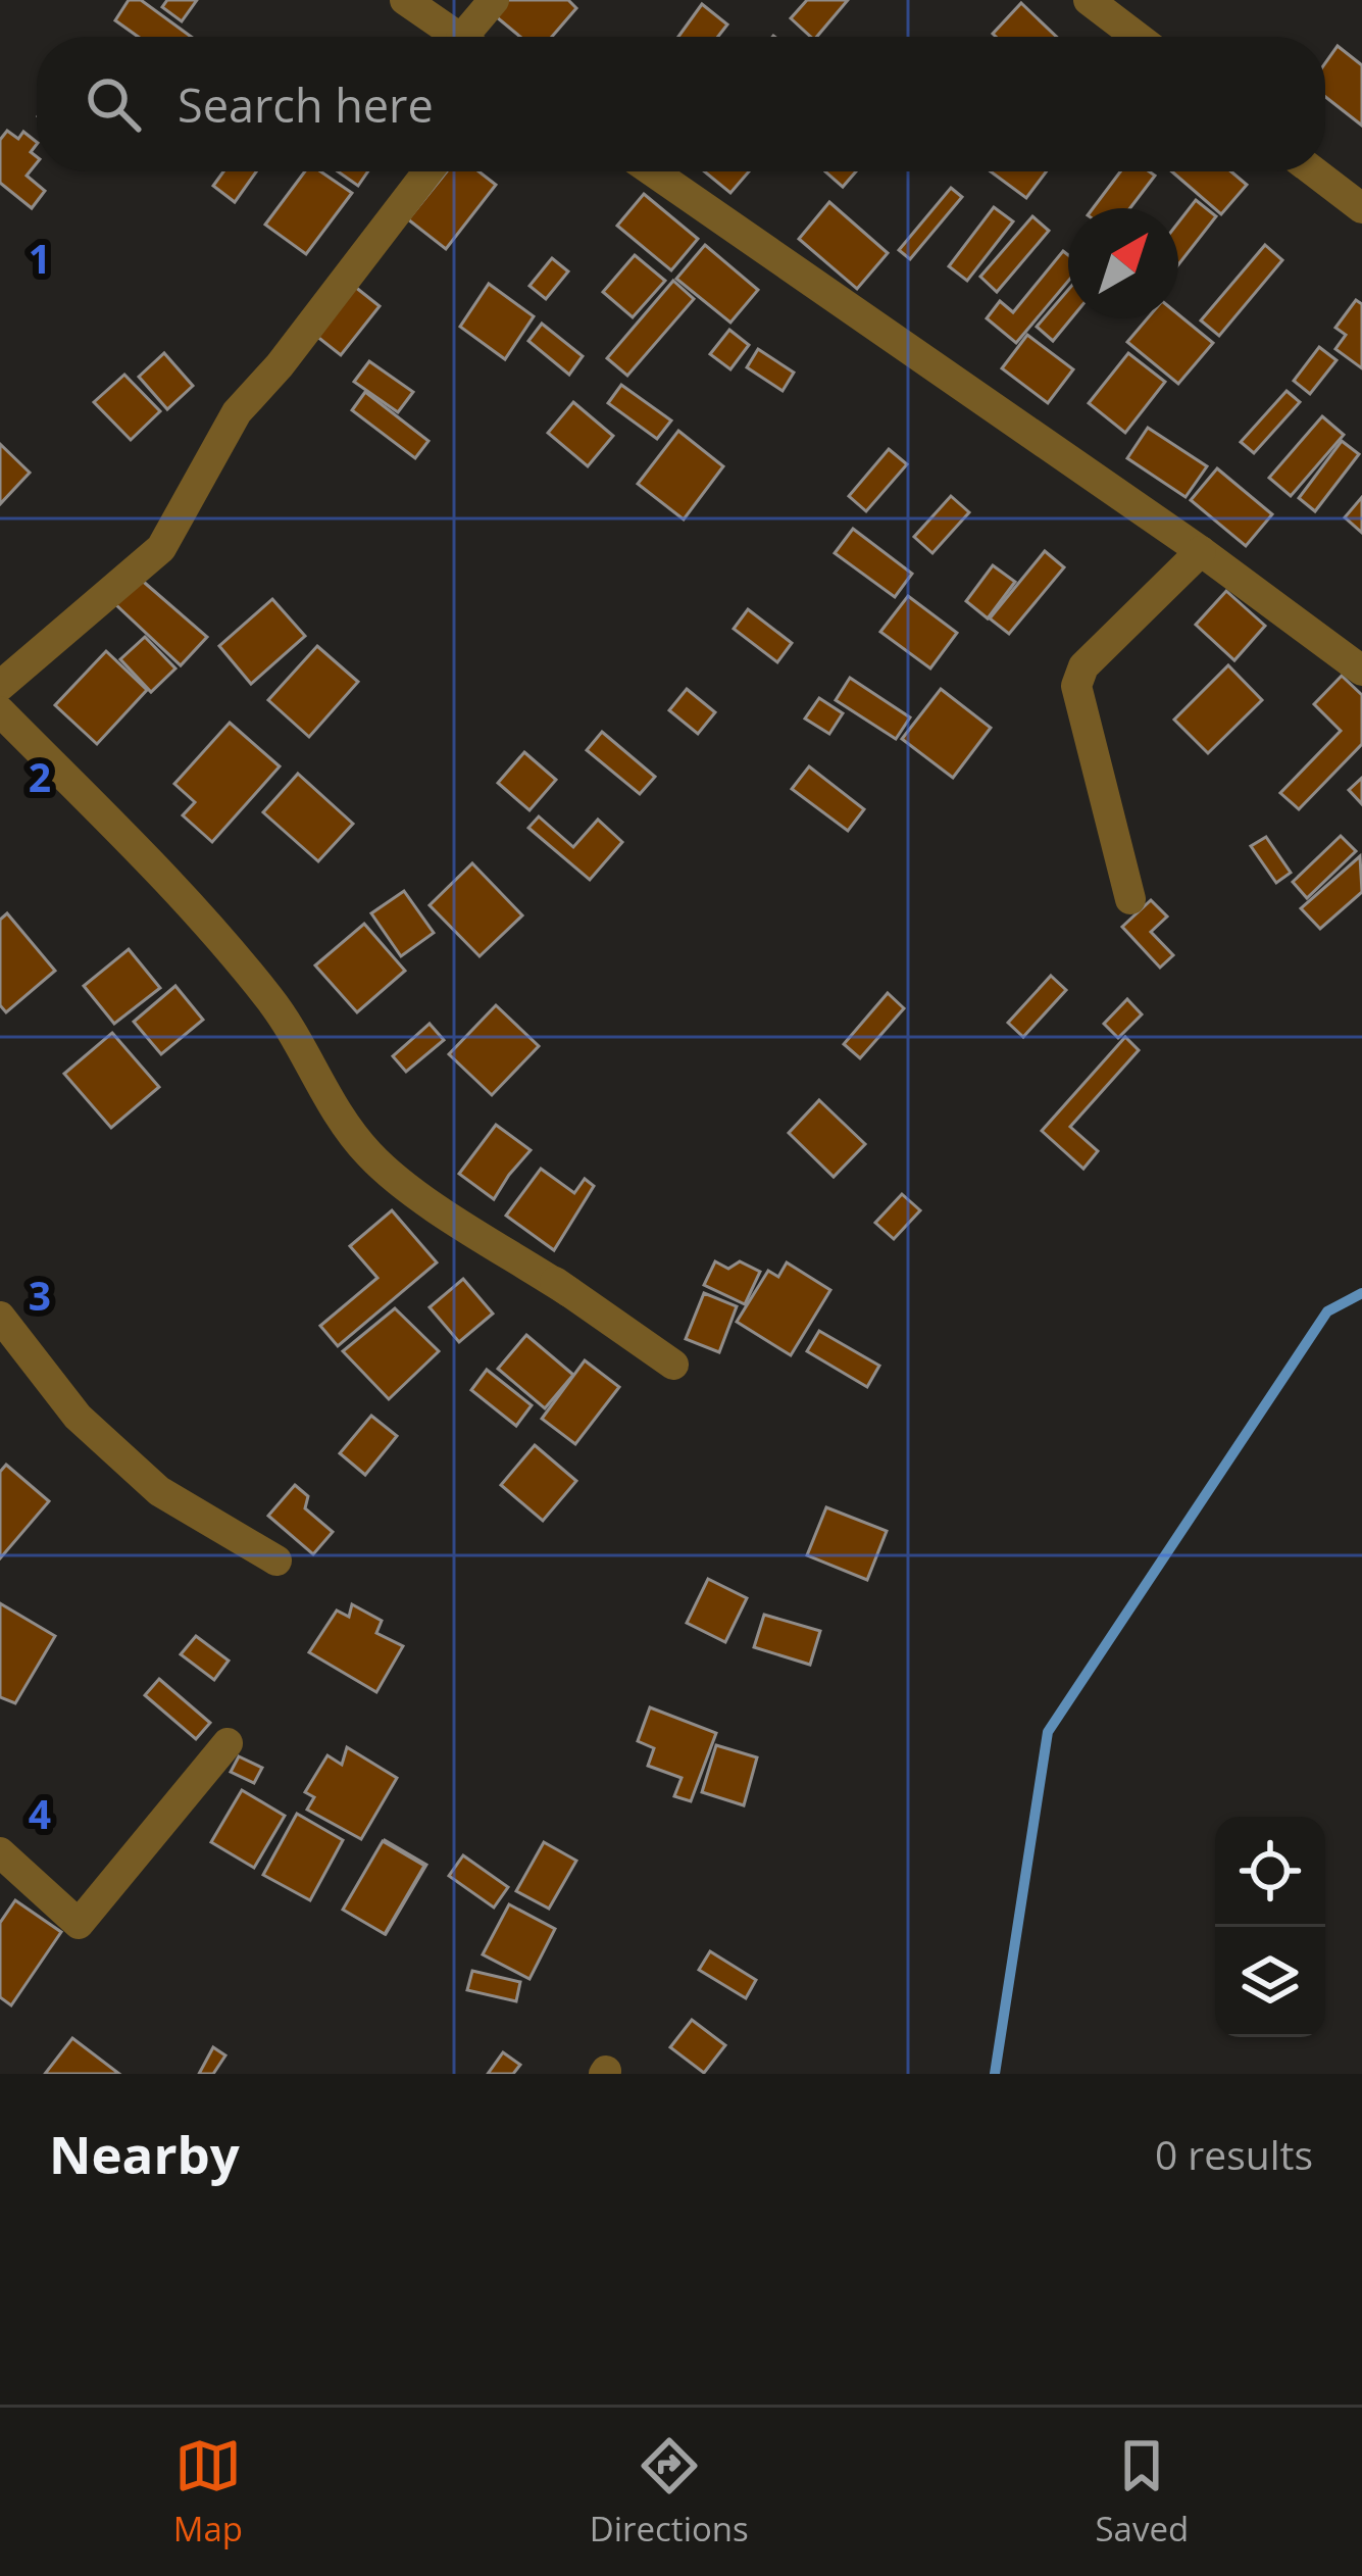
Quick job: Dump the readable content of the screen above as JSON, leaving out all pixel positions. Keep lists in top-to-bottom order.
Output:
{
  "north": "top right",
  "page": {
    "search": "Search here",
    "heading": ["Nearby", "0 results"],
    "nav": ["Map", "Directions", "Saved"]
  },
  "grid": {
    "rows": [
      "1",
      "2",
      "3",
      "4"
    ]
  }
}
